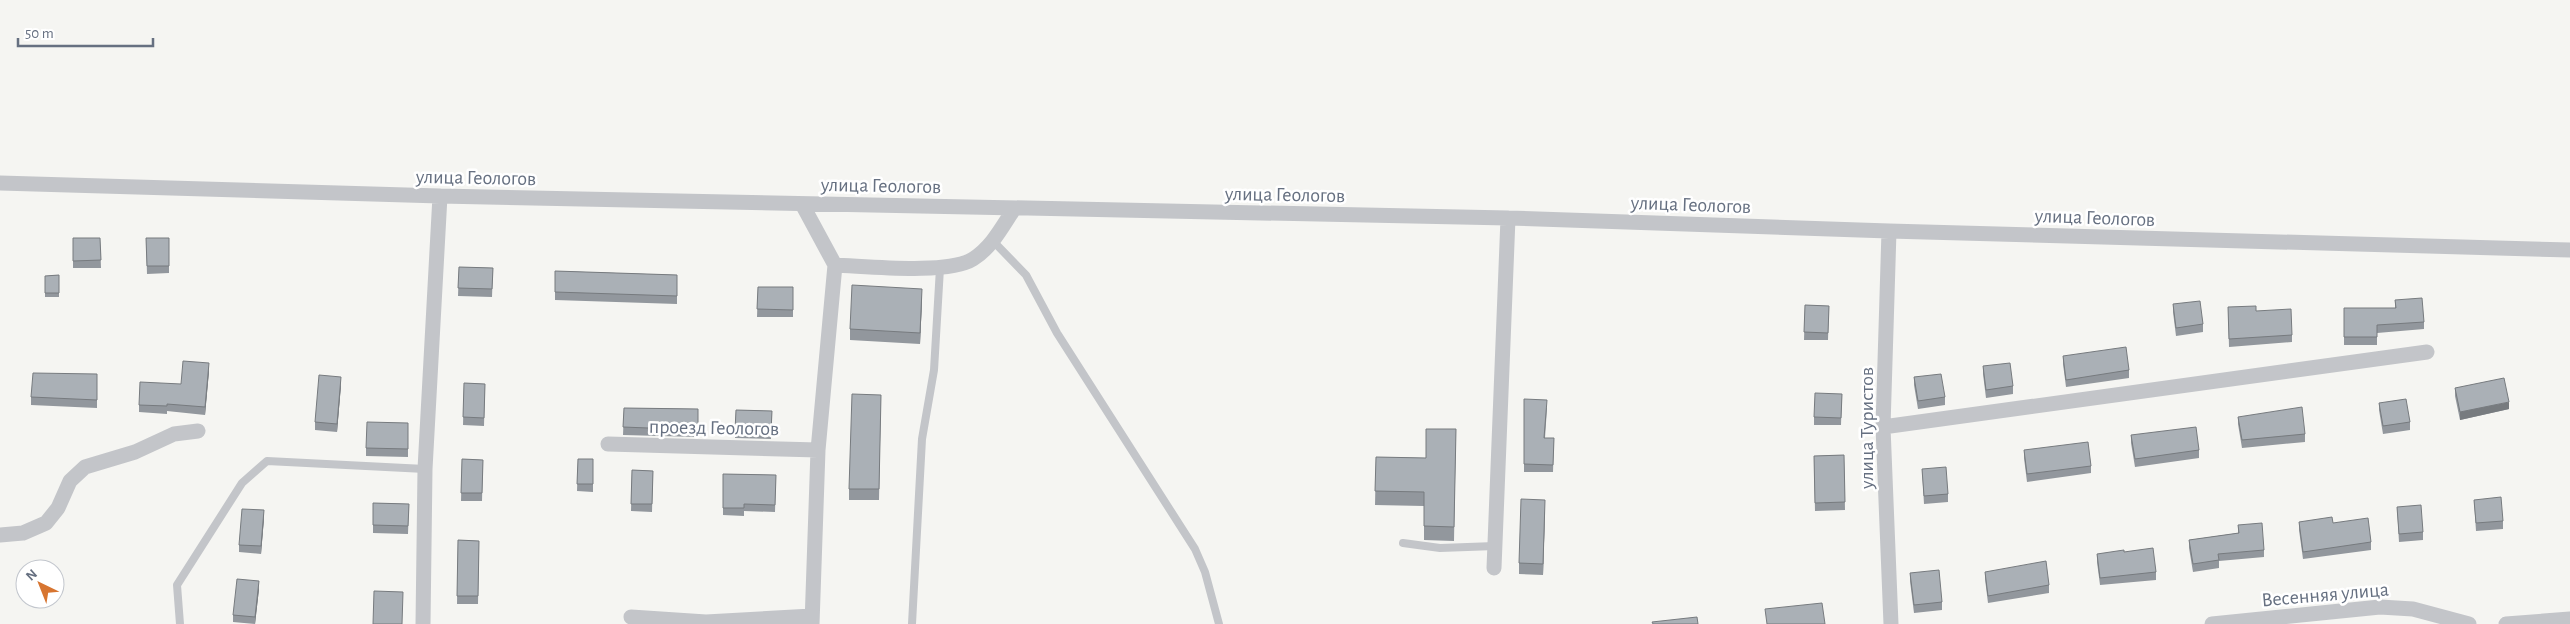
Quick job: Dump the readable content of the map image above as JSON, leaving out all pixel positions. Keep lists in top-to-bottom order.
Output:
{
  "streets": {
    "street": [
      "улица Геологов",
      "проезд Геологов",
      "улица Туристов",
      "Весенняя улица"
    ]
  },
  "crossings": [
    ["улица Геологов", "улица Туристов"]
  ],
  "scale_bar": "50 m",
  "north": "top left"
}
